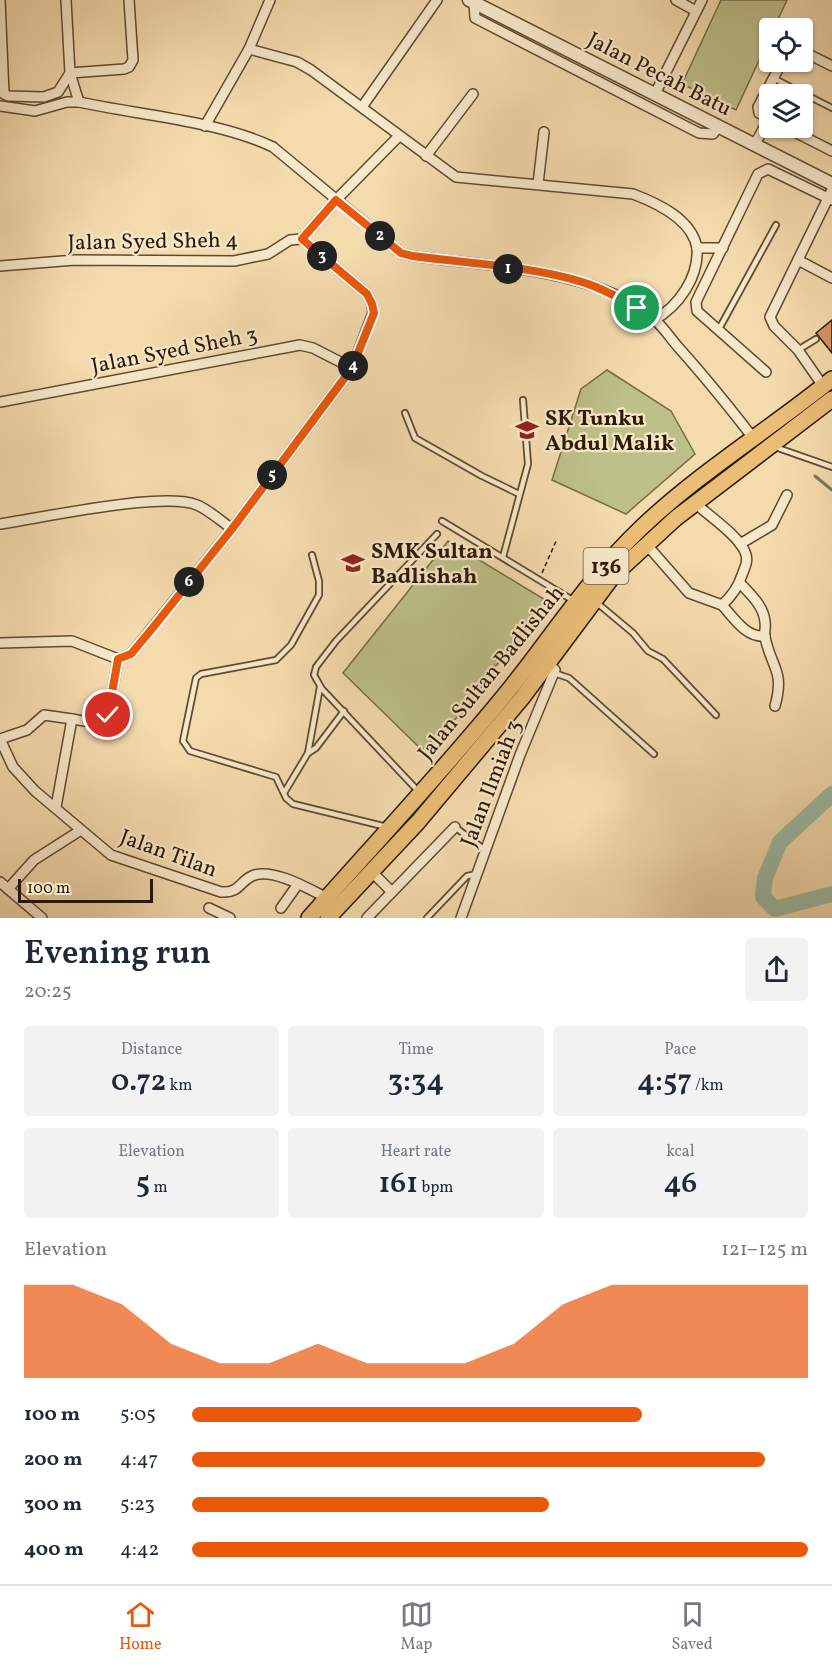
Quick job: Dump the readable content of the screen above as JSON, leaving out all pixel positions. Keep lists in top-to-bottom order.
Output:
{
  "streets": {
    "main road": ["136", "Jalan Sultan Badlishah"],
    "street": [
      "Jalan Pecah Batu",
      "Jalan Syed Sheh 4",
      "Jalan Syed Sheh 3",
      "Jalan Ilmiah 3",
      "Jalan Tilan"
    ]
  },
  "crossings": [
    ["Jalan Sultan Badlishah", "Jalan Ilmiah 3"],
    ["Jalan Sultan Badlishah", "Jalan Tilan"]
  ],
  "places": {
    "school or university": ["SK Tunku Abdul Malik", "SMK Sultan Badlishah"]
  },
  "scale_bar": "100 m",
  "page": {
    "pins": [
      "2",
      "3",
      "1",
      "4",
      "5",
      "6"
    ],
    "scale": "100 m",
    "heading": ["Evening run", "20:25"],
    "stats": [
      ["Distance", "0.72 km"],
      ["Time", "3:34"],
      ["Pace", "4:57 /km"],
      ["Elevation", "5 m"],
      ["Heart rate", "161 bpm"],
      ["kcal", "46"]
    ],
    "chart": ["Elevation", "121–125 m"],
    "list": [
      {
        "name": "100 m",
        "note": "5:05"
      },
      {
        "name": "200 m",
        "note": "4:47"
      },
      {
        "name": "300 m",
        "note": "5:23"
      },
      {
        "name": "400 m",
        "note": "4:42"
      }
    ],
    "tabs": ["Home", "Map", "Saved"]
  }
}
